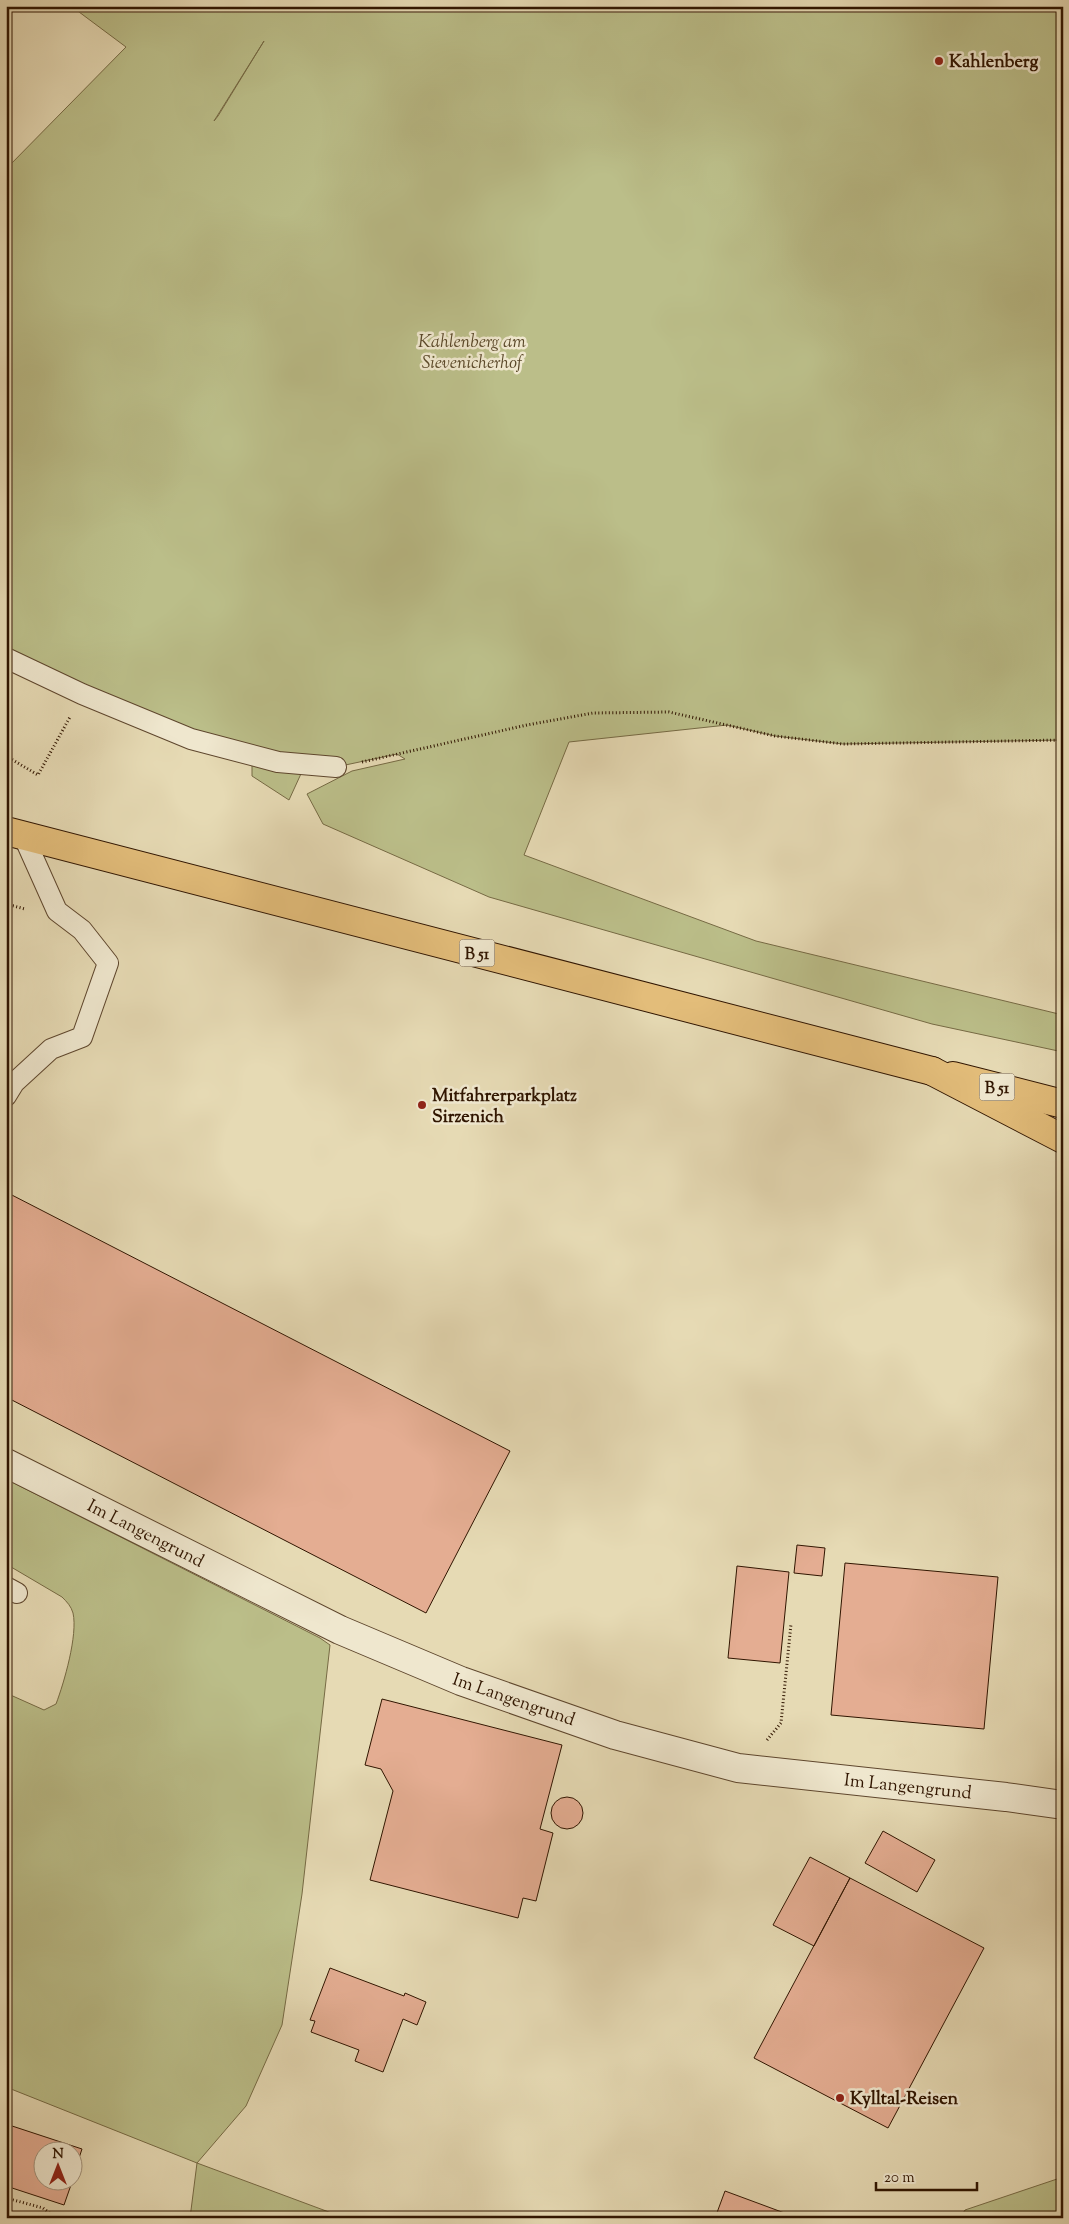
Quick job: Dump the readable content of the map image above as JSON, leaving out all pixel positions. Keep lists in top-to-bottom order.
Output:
{
  "streets": {
    "main road": ["B 51"],
    "street": ["Im Langengrund"]
  },
  "parks": ["Kahlenberg am Sievenicherhof"],
  "places": ["Kahlenberg", "Mitfahrerparkplatz Sirzenich", "Kylltal-Reisen"],
  "scale_bar": "20 m",
  "north": "top"
}
